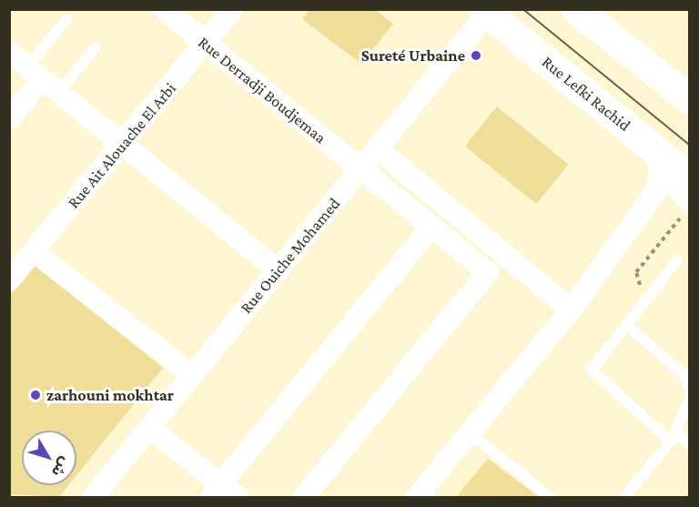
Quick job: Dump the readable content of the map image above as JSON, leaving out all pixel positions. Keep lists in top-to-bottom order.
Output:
{
  "streets": {
    "main road": ["Rue Lefki Rachid"],
    "street": ["Rue Derradji Boudjemaa", "Rue Ait Alouache El Arbi", "Rue Ouiche Mohamed"]
  },
  "crossings": [
    ["Rue Derradji Boudjemaa", "Rue Ait Alouache El Arbi"],
    ["Rue Derradji Boudjemaa", "Rue Ouiche Mohamed"],
    ["Rue Lefki Rachid", "Rue Ouiche Mohamed"]
  ],
  "places": ["Sureté Urbaine", "zarhouni mokhtar"],
  "north": "bottom right"
}
